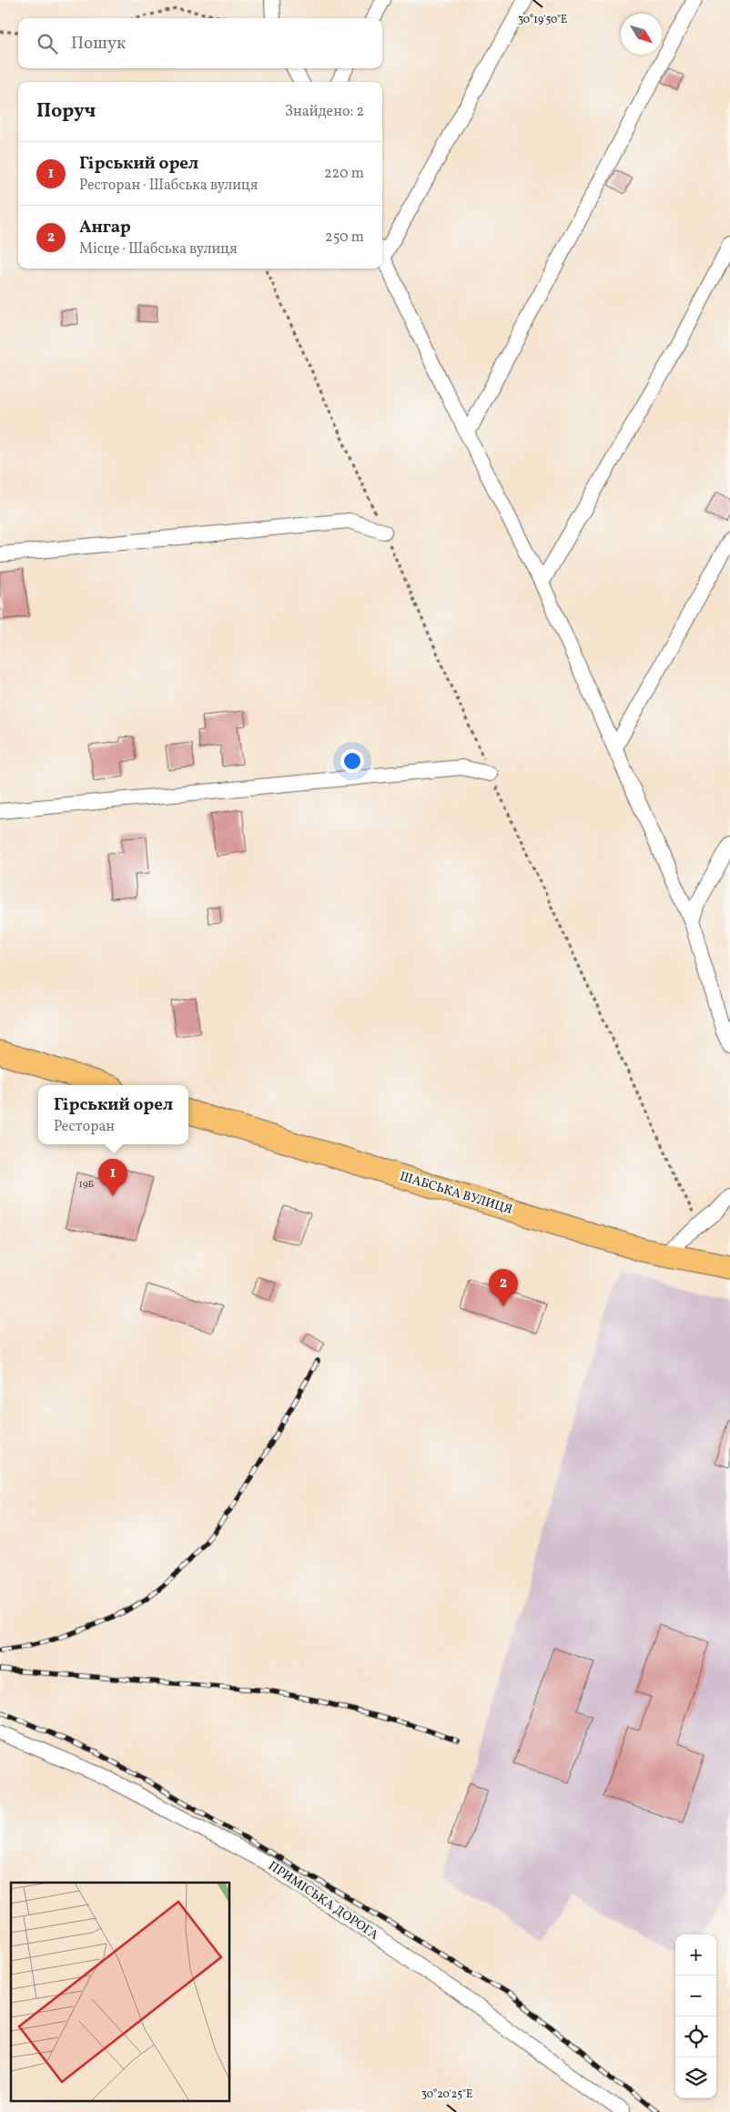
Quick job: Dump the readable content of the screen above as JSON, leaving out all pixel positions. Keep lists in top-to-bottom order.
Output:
{
  "streets": {
    "main road": ["ШАБСЬКА ВУЛИЦЯ"],
    "street": ["ПРИМІСЬКА ДОРОГА"]
  },
  "house_numbers": ["19Б"],
  "north": "bottom right",
  "page": {
    "search": "Пошук",
    "heading": ["Поруч", "Знайдено: 2"],
    "list": [
      {
        "mark": "1",
        "name": "Гірський орел",
        "note": "Ресторан · Шабська вулиця",
        "value": "220 m"
      },
      {
        "mark": "2",
        "name": "Ангар",
        "note": "Місце · Шабська вулиця",
        "value": "250 m"
      }
    ],
    "popup": ["Гірський орел", "Ресторан"],
    "pins": ["1", "2"],
    "map_buttons": ["+", "−"]
  },
  "coordinates": ["30°19'50\"E", "30°20'25\"E"]
}
